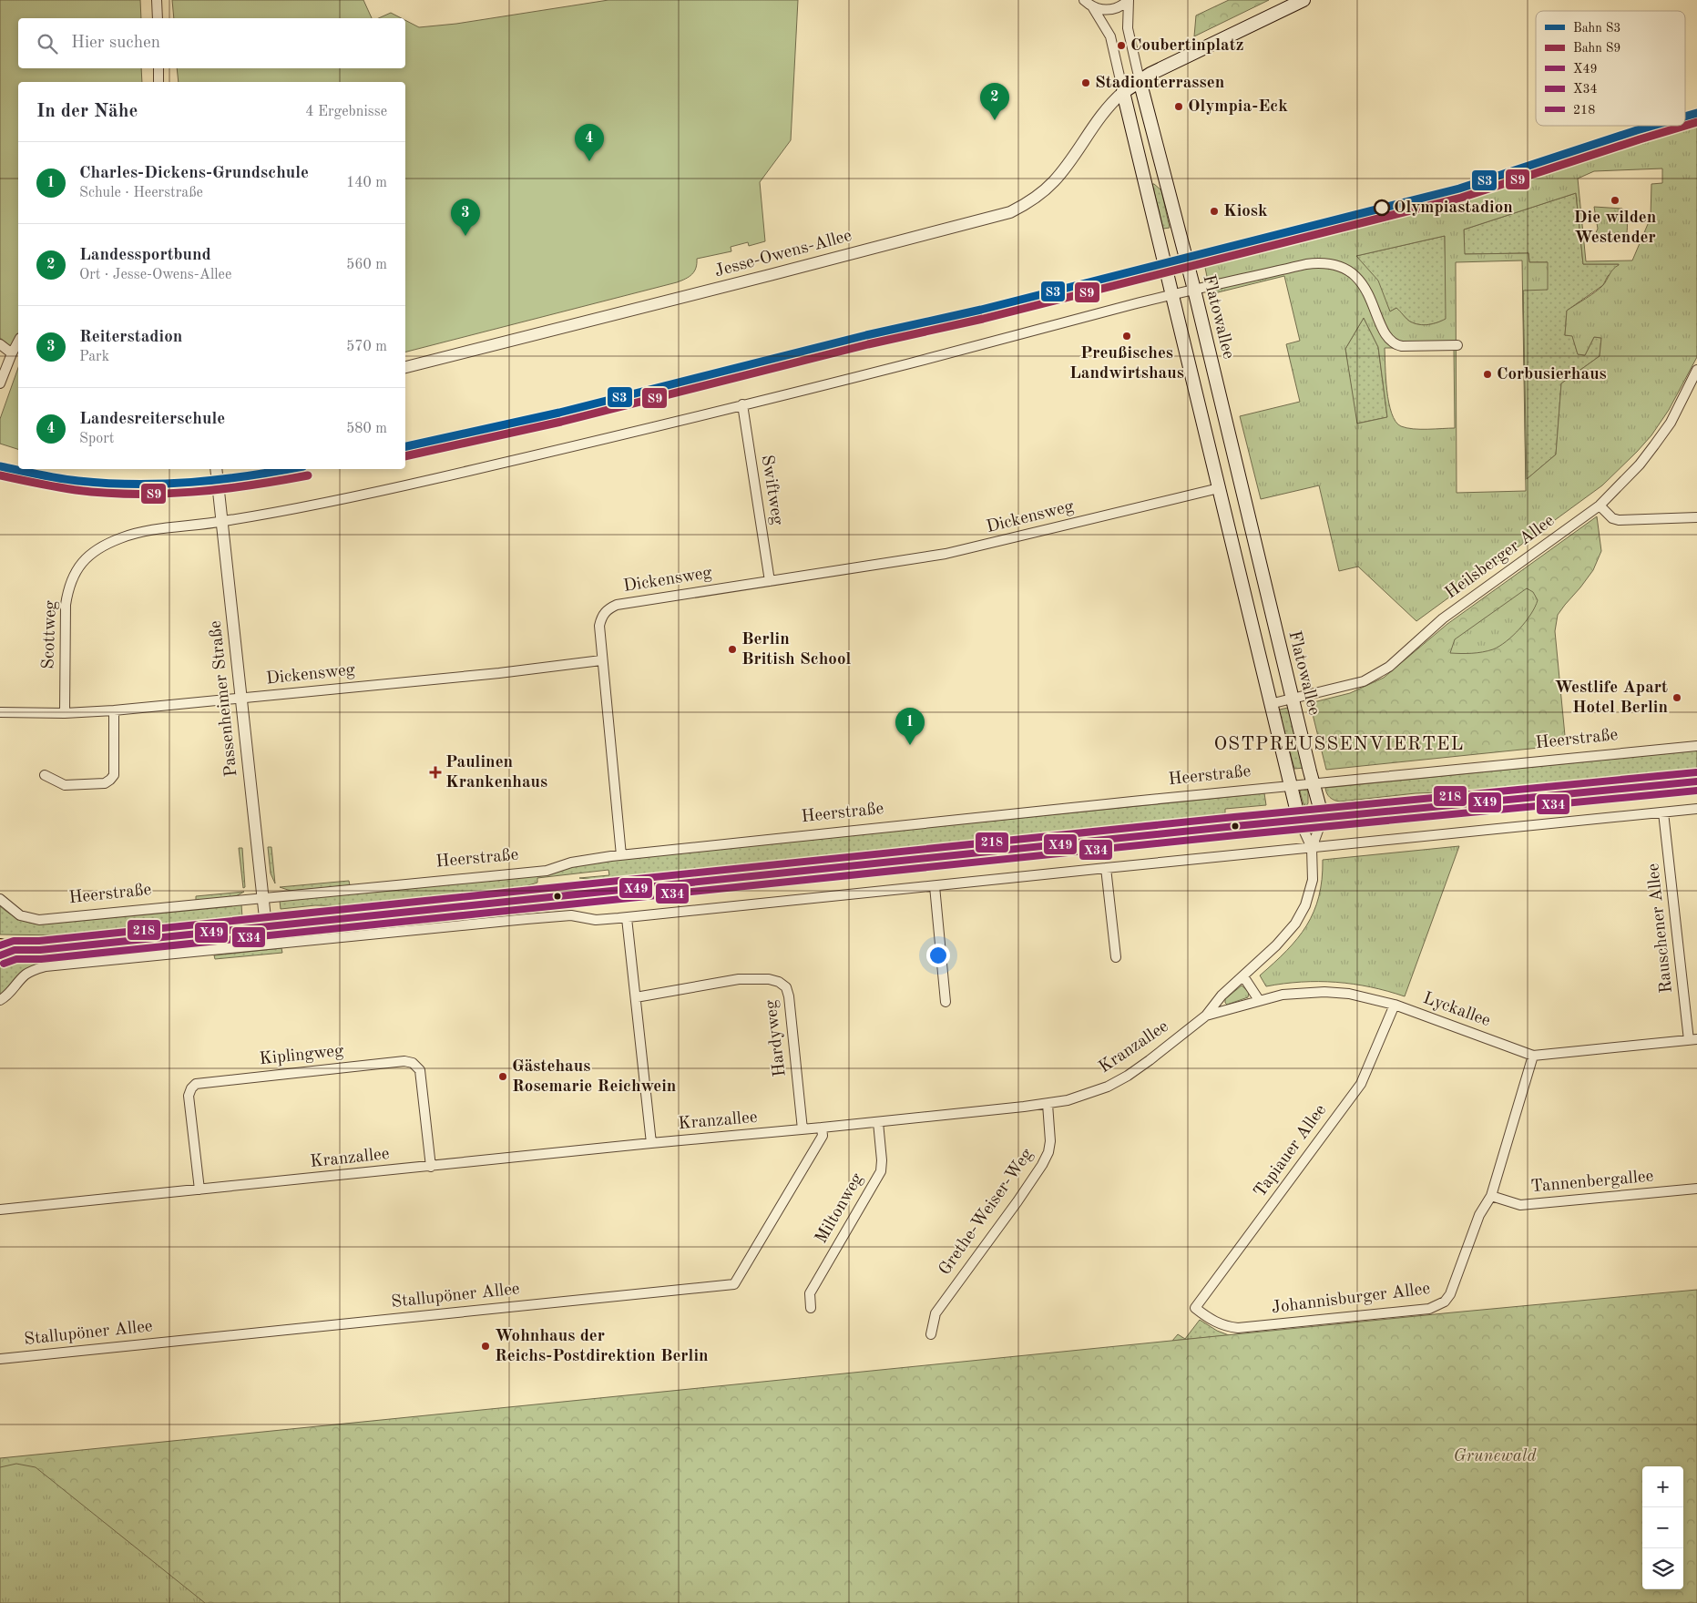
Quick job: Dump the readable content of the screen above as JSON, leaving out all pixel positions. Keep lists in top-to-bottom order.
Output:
{
  "streets": {
    "main road": ["Flatowallee"],
    "street": [
      "Jesse-Owens-Allee",
      "Swiftweg",
      "Dickensweg",
      "Heilsberger Allee",
      "Scottweg",
      "Passenheimer Straße",
      "Heerstraße",
      "Rauschener Allee",
      "Lyckallee",
      "Hardyweg",
      "Kranzallee",
      "Kiplingweg",
      "Tapiauer Allee",
      "Tannenbergallee",
      "Miltonweg",
      "Grethe-Weiser-Weg",
      "Stallupöner Allee",
      "Johannisburger Allee"
    ]
  },
  "crossings": [
    ["Flatowallee", "Heilsberger Allee"],
    ["Flatowallee", "Scottweg"],
    ["Flatowallee", "Heerstraße"],
    ["Swiftweg", "Dickensweg"],
    ["Swiftweg", "Scottweg"],
    ["Dickensweg", "Scottweg"],
    ["Dickensweg", "Passenheimer Straße"],
    ["Scottweg", "Passenheimer Straße"],
    ["Passenheimer Straße", "Heerstraße"],
    ["Rauschener Allee", "Lyckallee"],
    ["Lyckallee", "Kranzallee"],
    ["Lyckallee", "Tapiauer Allee"],
    ["Lyckallee", "Johannisburger Allee"],
    ["Hardyweg", "Kranzallee"],
    ["Kranzallee", "Kiplingweg"],
    ["Kranzallee", "Miltonweg"],
    ["Kranzallee", "Grethe-Weiser-Weg"],
    ["Kranzallee", "Stallupöner Allee"],
    ["Tapiauer Allee", "Johannisburger Allee"],
    ["Tannenbergallee", "Johannisburger Allee"]
  ],
  "districts": ["OSTPREUSSENVIERTEL"],
  "parks": ["Grunewald"],
  "places": {
    "other": [
      "Coubertinplatz",
      "Stadionterrassen",
      "Olympia-Eck",
      "Die wilden Westender",
      "Olympiastadion",
      "Kiosk",
      "Preußisches Landwirtshaus",
      "Corbusierhaus",
      "Berlin British School",
      "Westlife Apart Hotel Berlin",
      "Gästehaus Rosemarie Reichwein",
      "Wohnhaus der Reichs-Postdirektion Berlin"
    ],
    "health": ["Paulinen Krankenhaus"]
  },
  "lines": [
    "rail line S3",
    "rail line S9",
    "transit line 218",
    "transit line X49",
    "transit line X34"
  ],
  "legend": [
    "Bahn S3",
    "Bahn S9",
    "X49",
    "X34",
    "218"
  ],
  "page": {
    "search": "Hier suchen",
    "heading": ["In der Nähe", "4 Ergebnisse"],
    "pins": [
      "2",
      "4",
      "3",
      "1"
    ],
    "list": [
      {
        "mark": "1",
        "name": "Charles-Dickens-Grundschule",
        "note": "Schule · Heerstraße",
        "value": "140 m"
      },
      {
        "mark": "2",
        "name": "Landessportbund",
        "note": "Ort · Jesse-Owens-Allee",
        "value": "560 m"
      },
      {
        "mark": "3",
        "name": "Reiterstadion",
        "note": "Park",
        "value": "570 m"
      },
      {
        "mark": "4",
        "name": "Landesreiterschule",
        "note": "Sport",
        "value": "580 m"
      }
    ],
    "map_buttons": ["+", "−"]
  }
}
